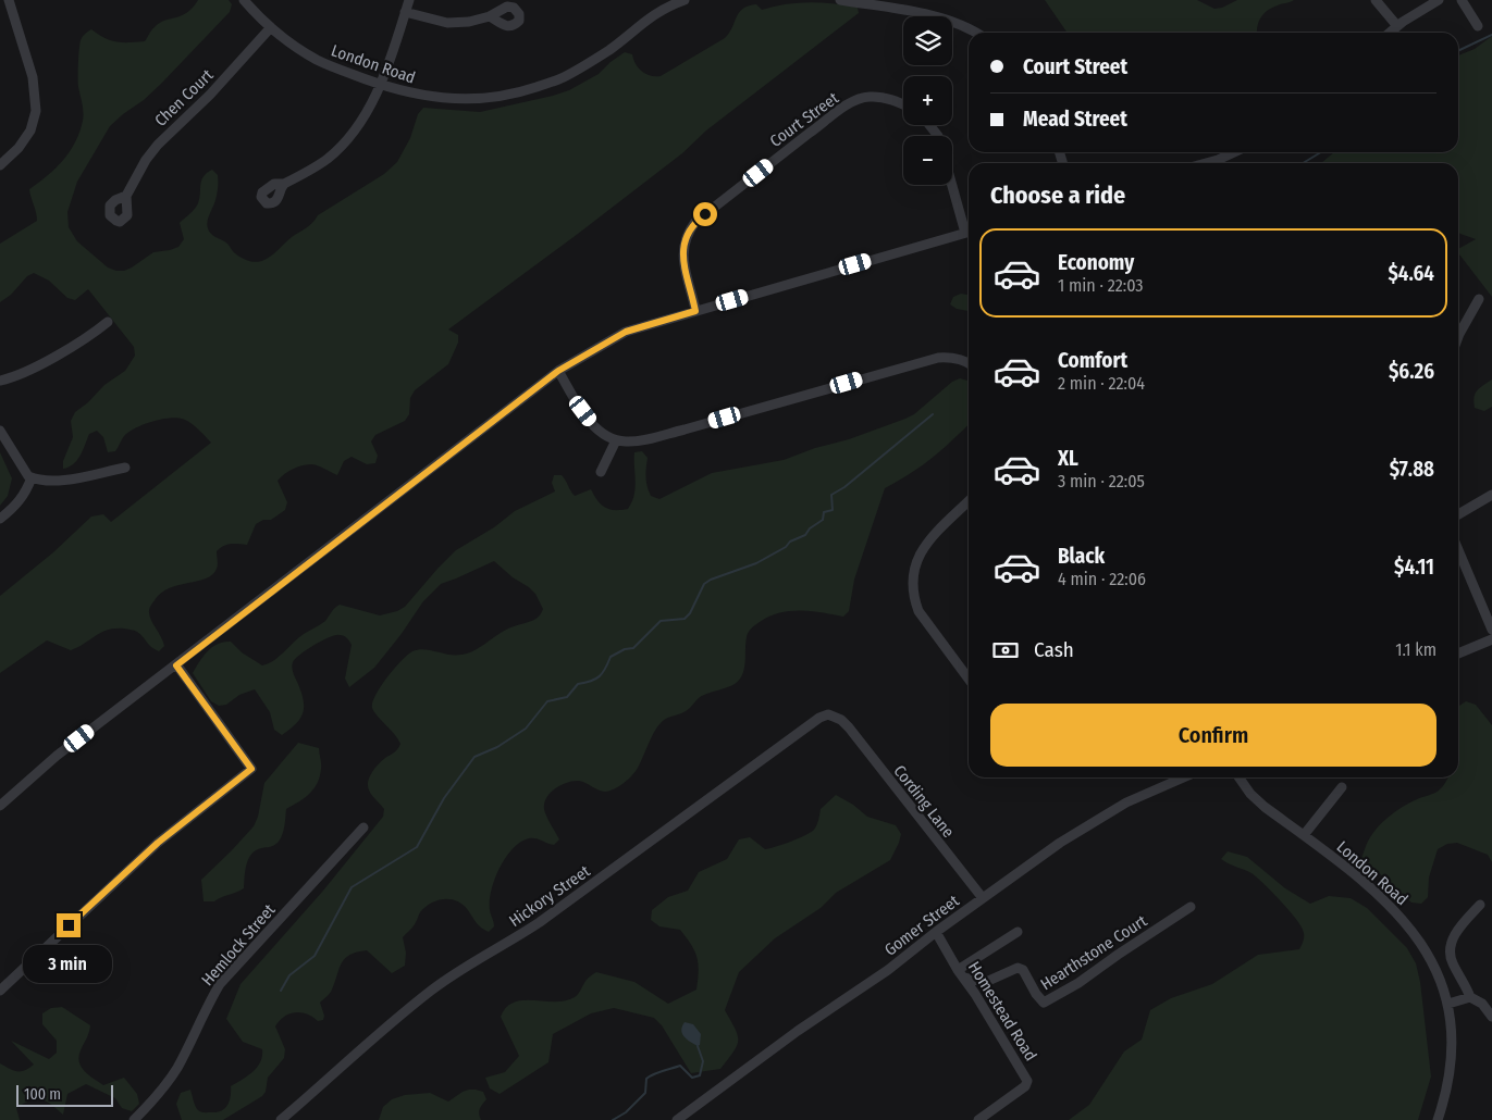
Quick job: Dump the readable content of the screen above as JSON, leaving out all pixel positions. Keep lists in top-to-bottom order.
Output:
{
  "streets": {
    "street": [
      "London Road",
      "Chen Court",
      "Court Street",
      "Cording Lane",
      "Hickory Street",
      "Gomer Street",
      "Hemlock Street",
      "Hearthstone Court",
      "Homestead Road"
    ]
  },
  "crossings": [
    ["London Road", "Chen Court"],
    ["Cording Lane", "Hickory Street"],
    ["Cording Lane", "Gomer Street"],
    ["Gomer Street", "Homestead Road"],
    ["Hearthstone Court", "Homestead Road"]
  ],
  "scale_bar": "100 m",
  "page": {
    "map_buttons": ["+", "−"],
    "banner": ["Court Street", "Mead Street"],
    "heading": "Choose a ride",
    "list": [
      {
        "name": "Economy",
        "note": "1 min · 22:03",
        "value": "$4.64"
      },
      {
        "name": "Comfort",
        "note": "2 min · 22:04",
        "value": "$6.26"
      },
      {
        "name": "XL",
        "note": "3 min · 22:05",
        "value": "$7.88"
      },
      {
        "name": "Black",
        "note": "4 min · 22:06",
        "value": "$4.11"
      }
    ],
    "pay": ["Cash", "1.1 km"],
    "buttons": "Confirm",
    "bubble": "3 min",
    "scale": "100 m"
  }
}
